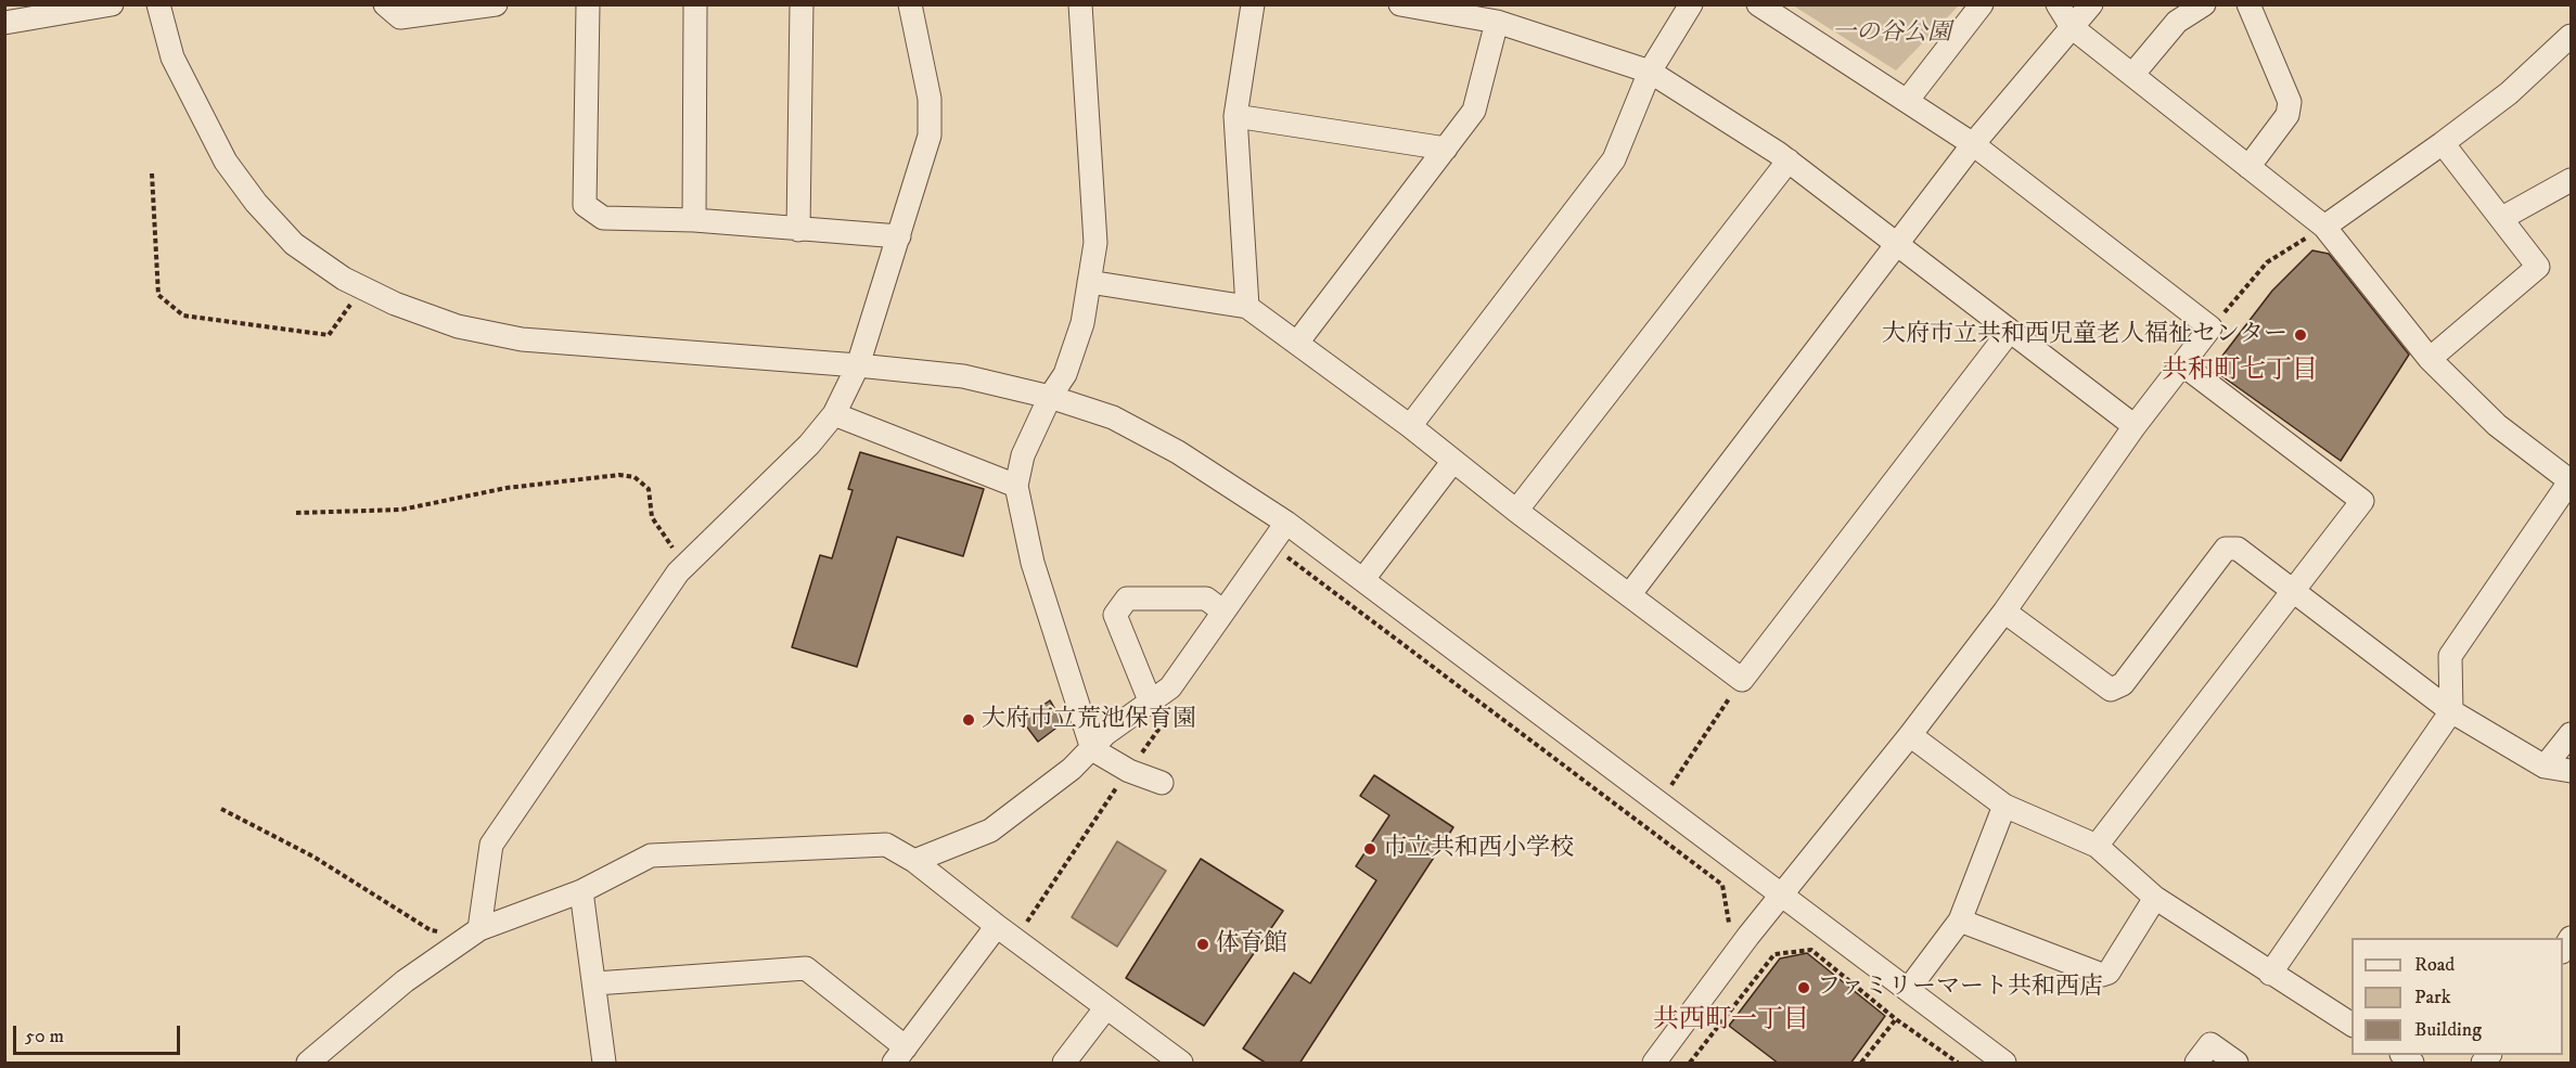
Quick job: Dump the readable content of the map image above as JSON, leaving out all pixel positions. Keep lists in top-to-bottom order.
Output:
{
  "districts": ["共和町七丁目", "共西町一丁目"],
  "parks": ["一の谷公園"],
  "places": [
    "大府市立共和西児童老人福祉センター",
    "大府市立荒池保育園",
    "市立共和西小学校",
    "体育館",
    "ファミリーマート共和西店"
  ],
  "legend": ["Road", "Park", "Building"],
  "scale_bar": "50 m"
}
